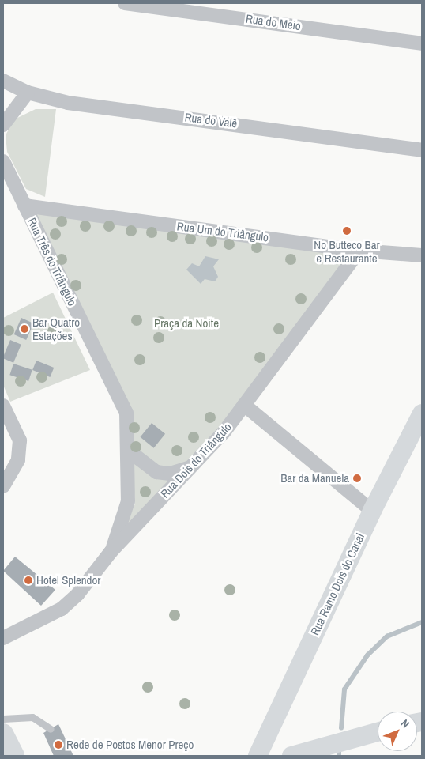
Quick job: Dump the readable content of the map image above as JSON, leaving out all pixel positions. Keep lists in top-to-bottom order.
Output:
{
  "streets": {
    "street": [
      "Rua do Meio",
      "Rua do Valê",
      "Rua Um do Triângulo",
      "Rua Três do Triângulo",
      "Rua Dois do Triângulo",
      "Rua Ramo Dois do Canal"
    ]
  },
  "crossings": [
    ["Rua Um do Triângulo", "Rua Três do Triângulo"],
    ["Rua Um do Triângulo", "Rua Dois do Triângulo"],
    ["Rua Três do Triângulo", "Rua Dois do Triângulo"]
  ],
  "parks": ["Praça da Noite"],
  "places": [
    "No Butteco Bar e Restaurante",
    "Bar Quatro Estações",
    "Bar da Manuela",
    "Hotel Splendor",
    "Rede de Postos Menor Preço"
  ],
  "north": "top right"
}
